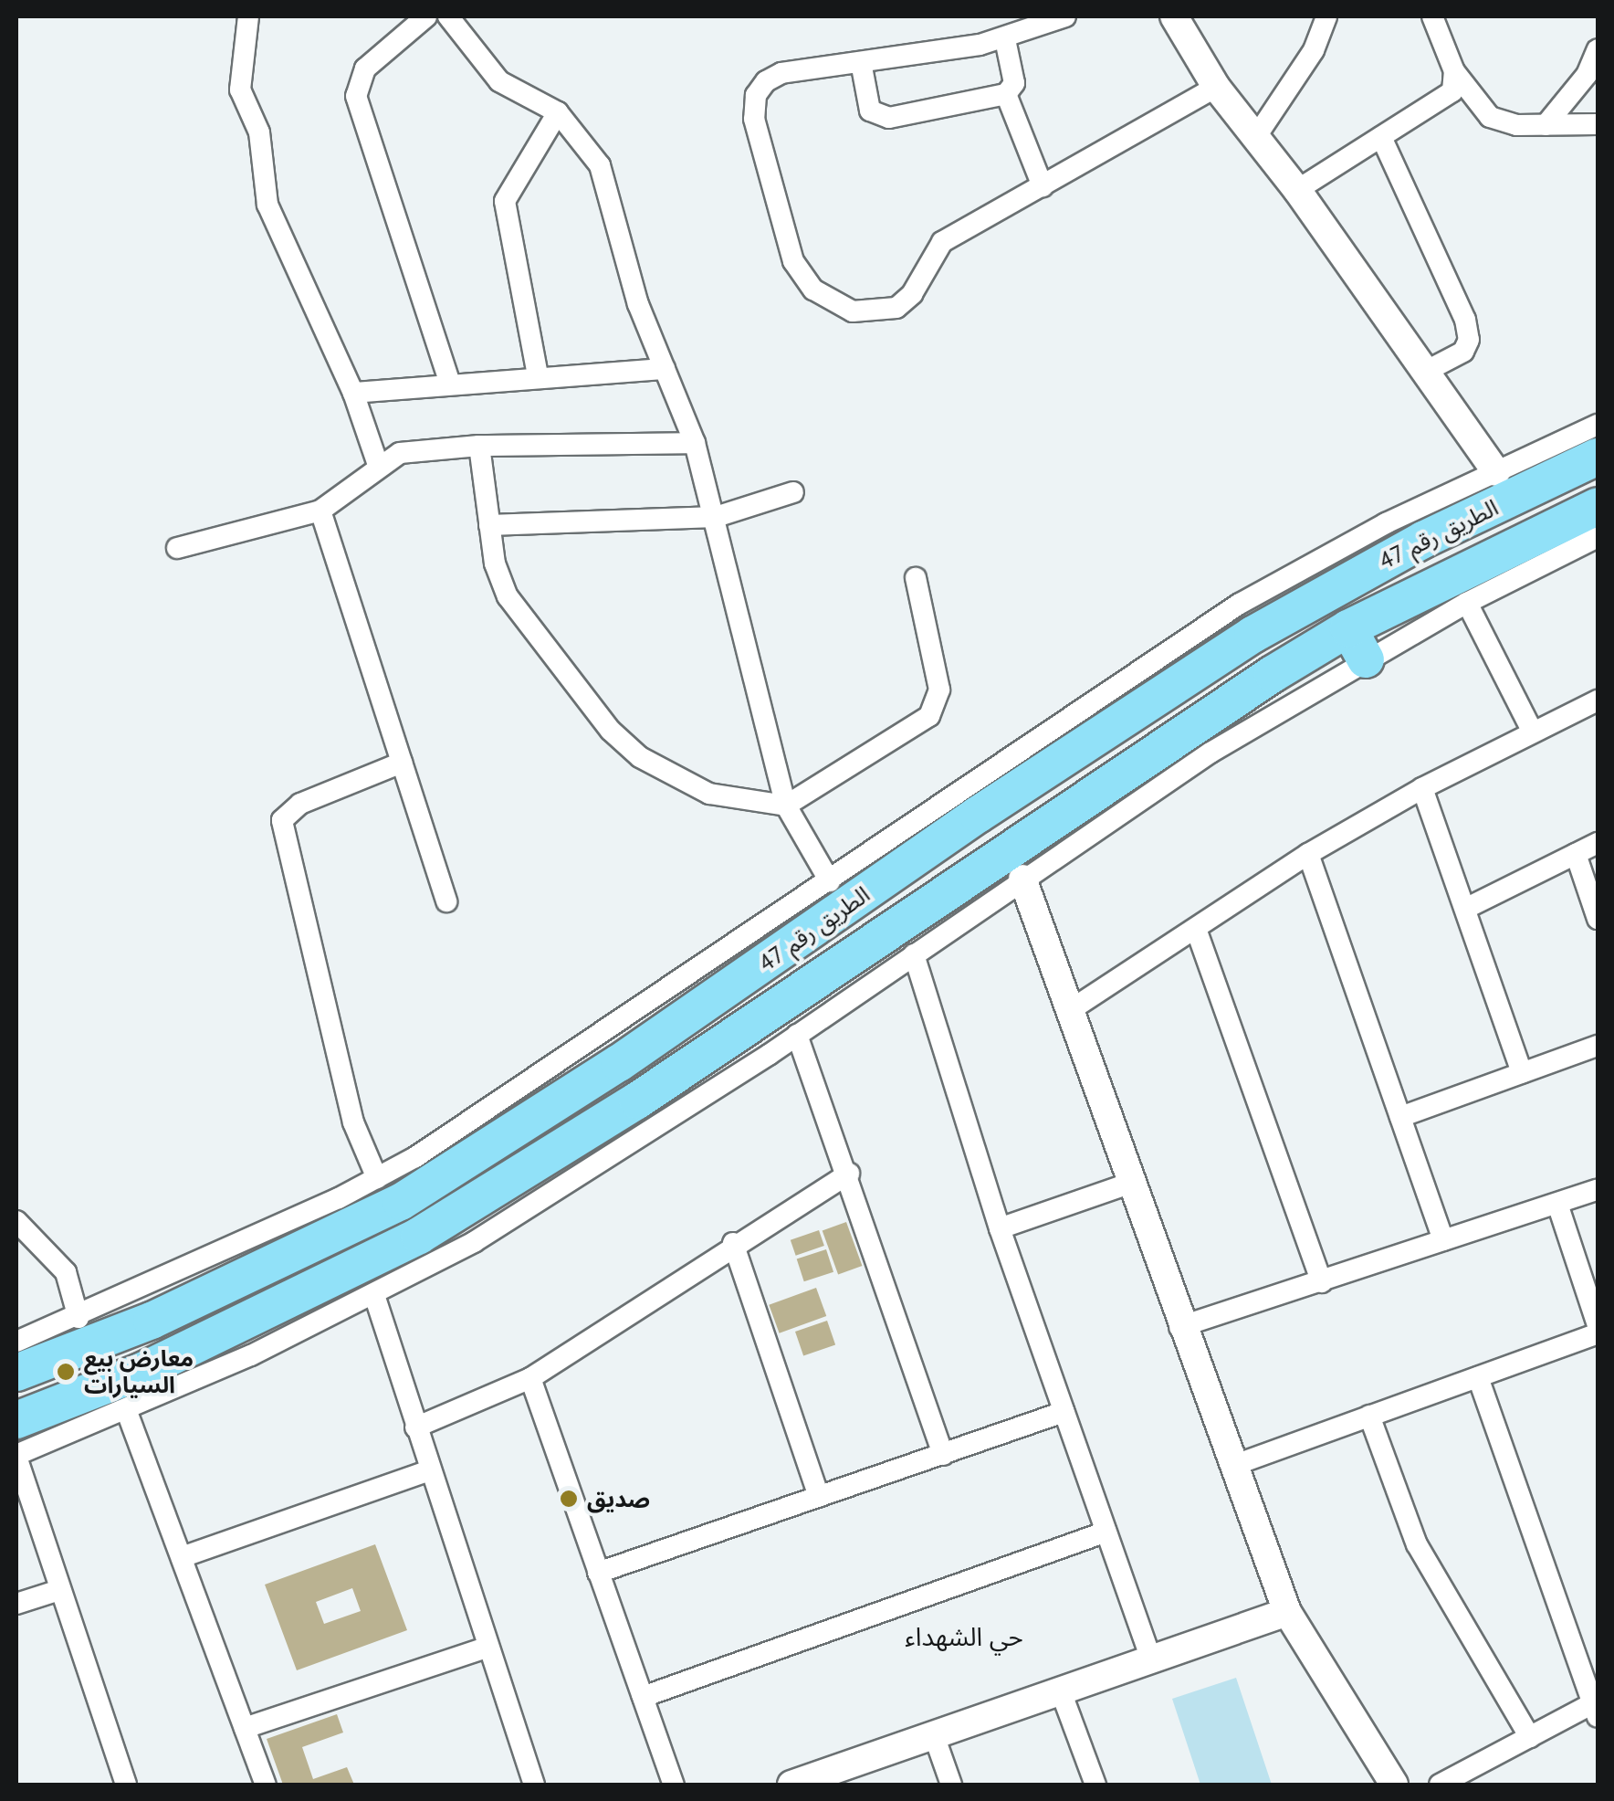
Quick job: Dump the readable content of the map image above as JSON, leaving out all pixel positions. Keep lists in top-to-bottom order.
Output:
{
  "streets": {
    "highway": ["الطريق رقم 47"]
  },
  "districts": ["حي الشهداء"],
  "places": ["معارض بيع السيارات", "صديق"]
}
